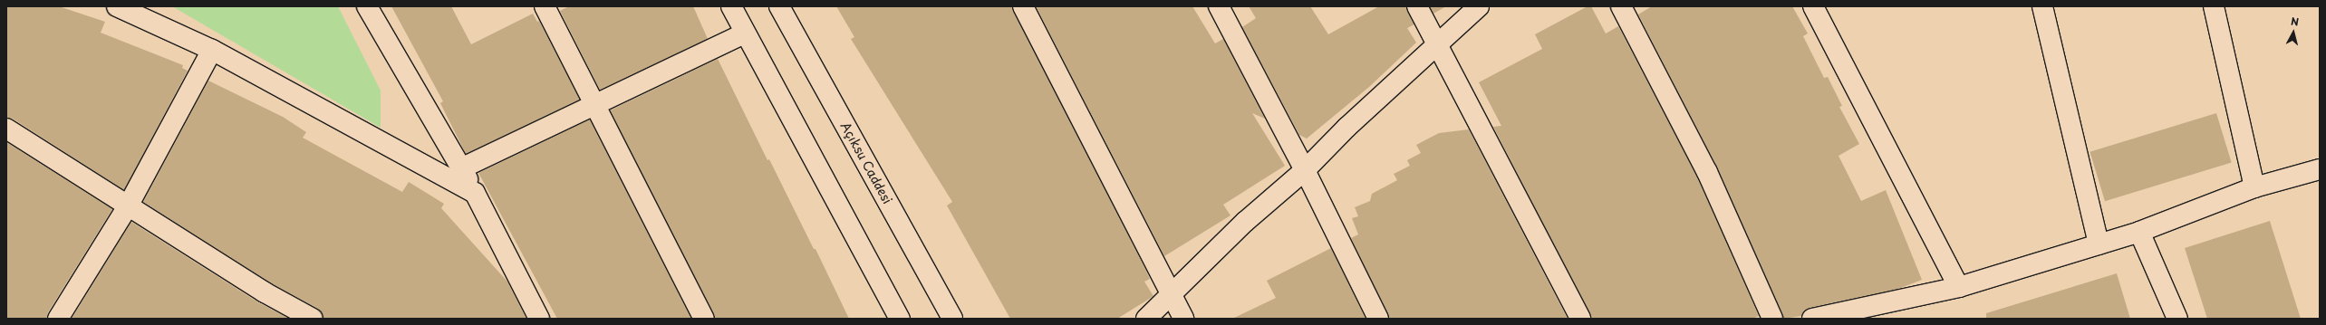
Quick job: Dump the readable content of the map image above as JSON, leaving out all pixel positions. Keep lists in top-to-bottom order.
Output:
{
  "streets": {
    "street": ["Açıksu Caddesi"]
  },
  "north": "top"
}
